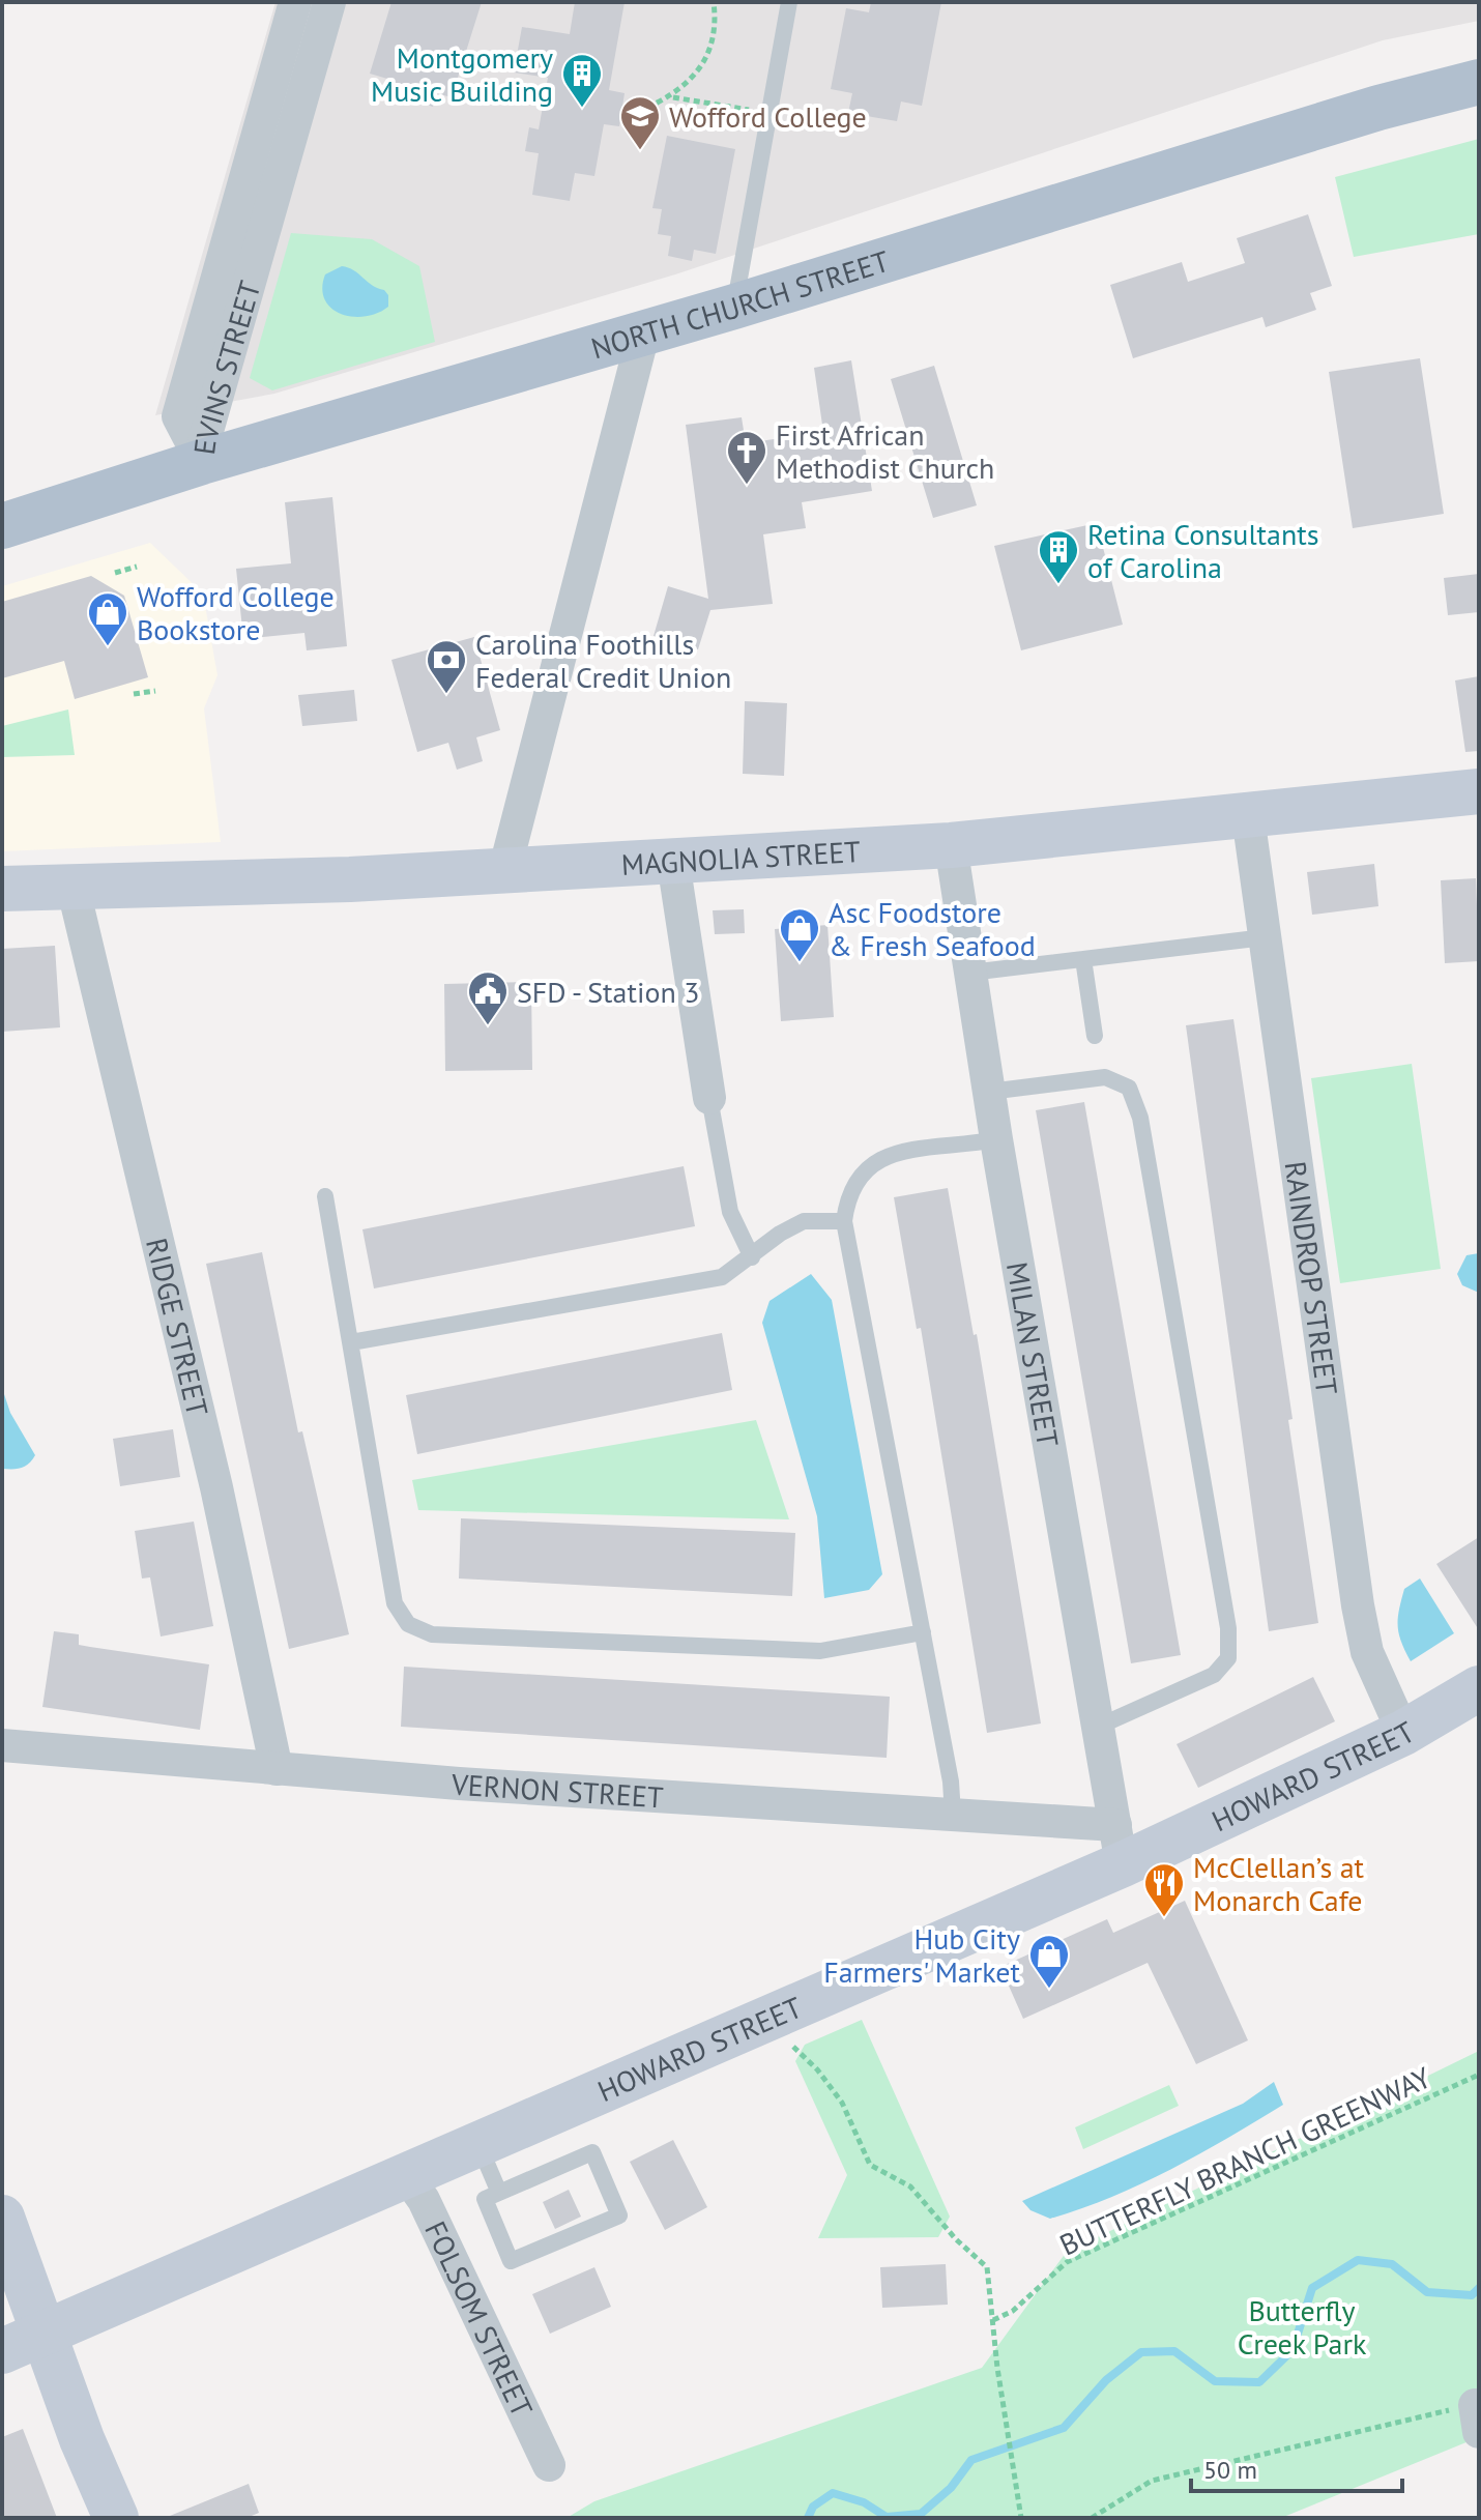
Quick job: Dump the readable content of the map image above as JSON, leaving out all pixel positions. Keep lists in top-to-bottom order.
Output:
{
  "streets": {
    "main road": ["NORTH CHURCH STREET"],
    "street": [
      "EVINS STREET",
      "MAGNOLIA STREET",
      "RAINDROP STREET",
      "RIDGE STREET",
      "MILAN STREET",
      "HOWARD STREET",
      "VERNON STREET",
      "FOLSOM STREET"
    ],
    "path": ["BUTTERFLY BRANCH GREENWAY"]
  },
  "crossings": [
    ["NORTH CHURCH STREET", "EVINS STREET"],
    ["MAGNOLIA STREET", "RAINDROP STREET"],
    ["MAGNOLIA STREET", "RIDGE STREET"],
    ["MAGNOLIA STREET", "MILAN STREET"],
    ["RAINDROP STREET", "HOWARD STREET"],
    ["RIDGE STREET", "VERNON STREET"],
    ["MILAN STREET", "HOWARD STREET"],
    ["MILAN STREET", "VERNON STREET"],
    ["HOWARD STREET", "VERNON STREET"],
    ["HOWARD STREET", "FOLSOM STREET"]
  ],
  "parks": ["Butterfly Creek Park"],
  "places": {
    "building": ["Montgomery Music Building", "Retina Consultants of Carolina"],
    "school or university": ["Wofford College"],
    "church": ["First African Methodist Church"],
    "shop": ["Wofford College Bookstore", "Asc Foodstore & Fresh Seafood", "Hub City Farmers' Market"],
    "bank": ["Carolina Foothills Federal Credit Union"],
    "public building": ["SFD - Station 3"],
    "restaurant": ["McClellan’s at Monarch Cafe"]
  },
  "scale_bar": "50 m"
}
